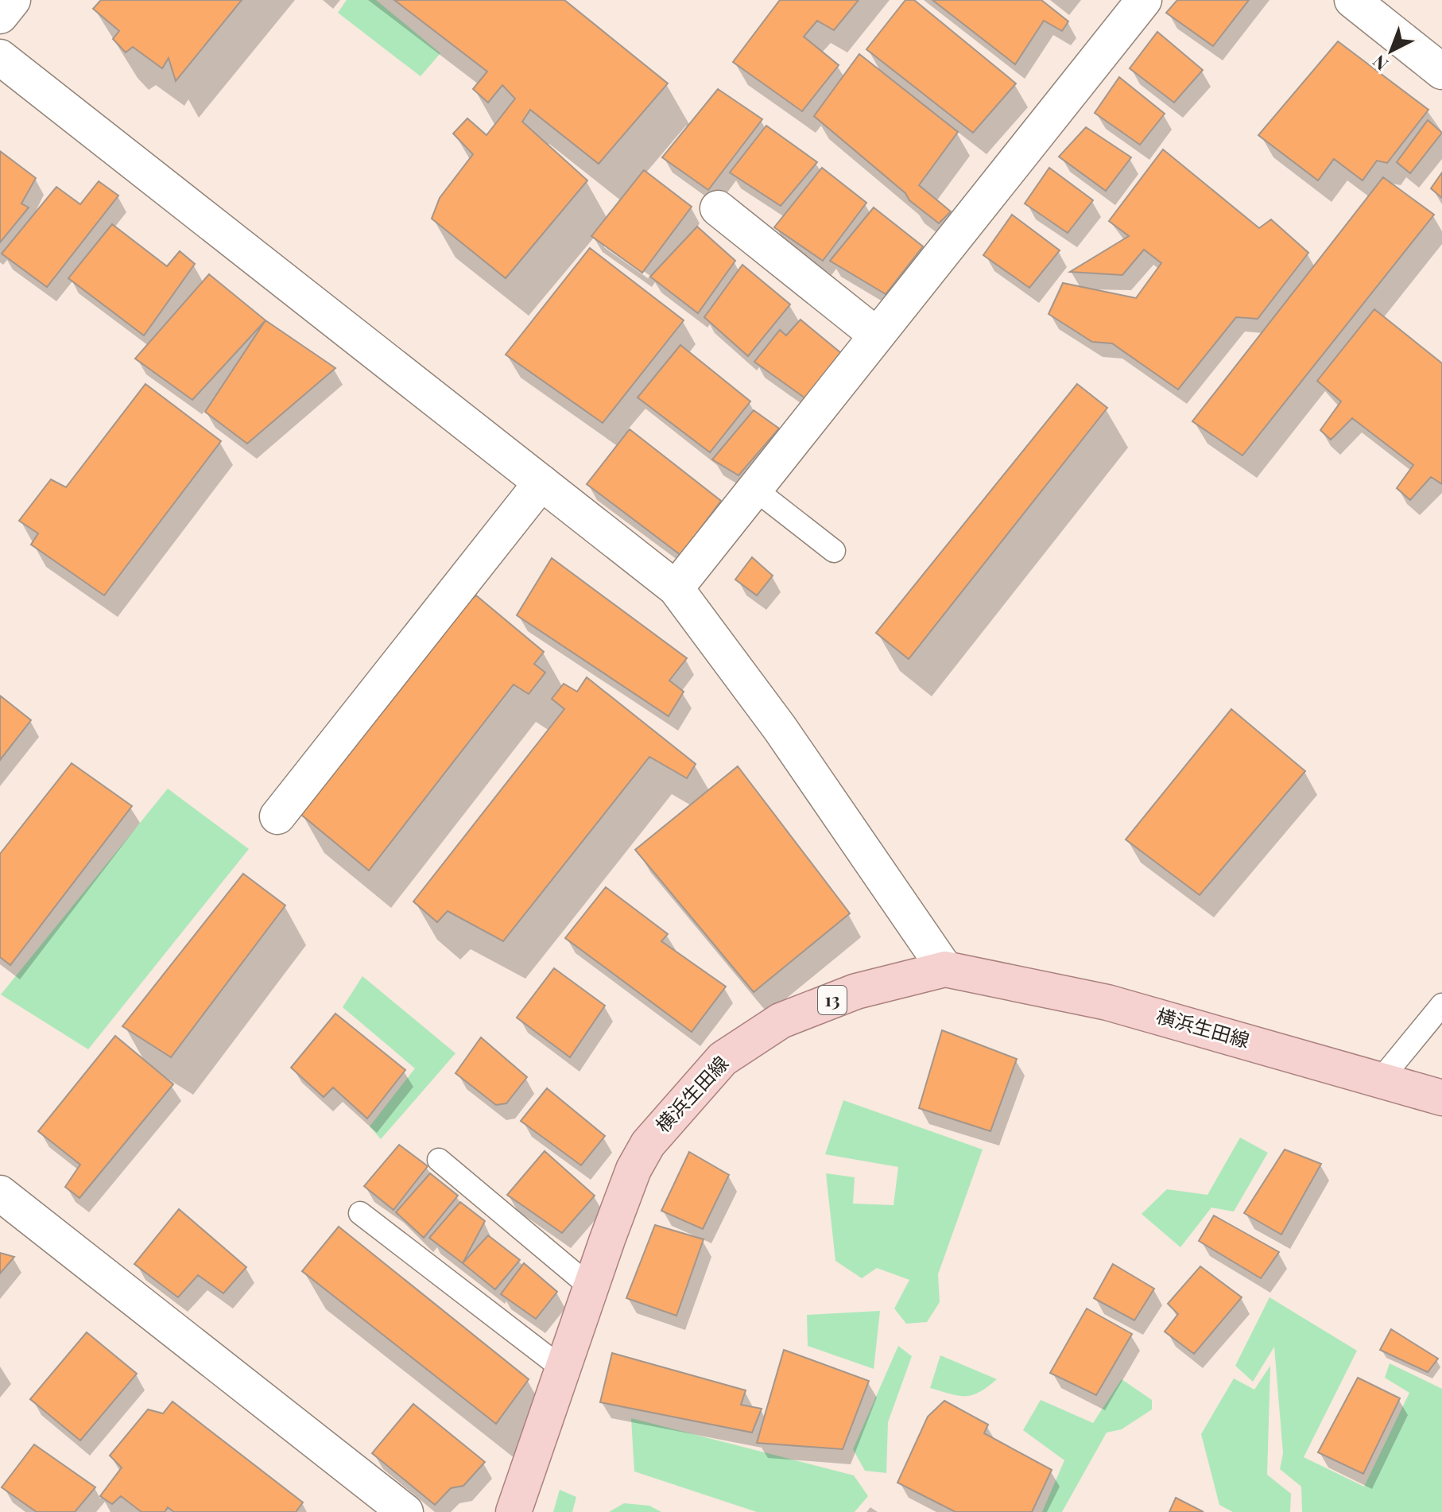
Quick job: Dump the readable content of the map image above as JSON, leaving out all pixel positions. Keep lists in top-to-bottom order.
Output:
{
  "streets": {
    "main road": ["13", "横浜生田線"]
  },
  "north": "bottom left"
}
